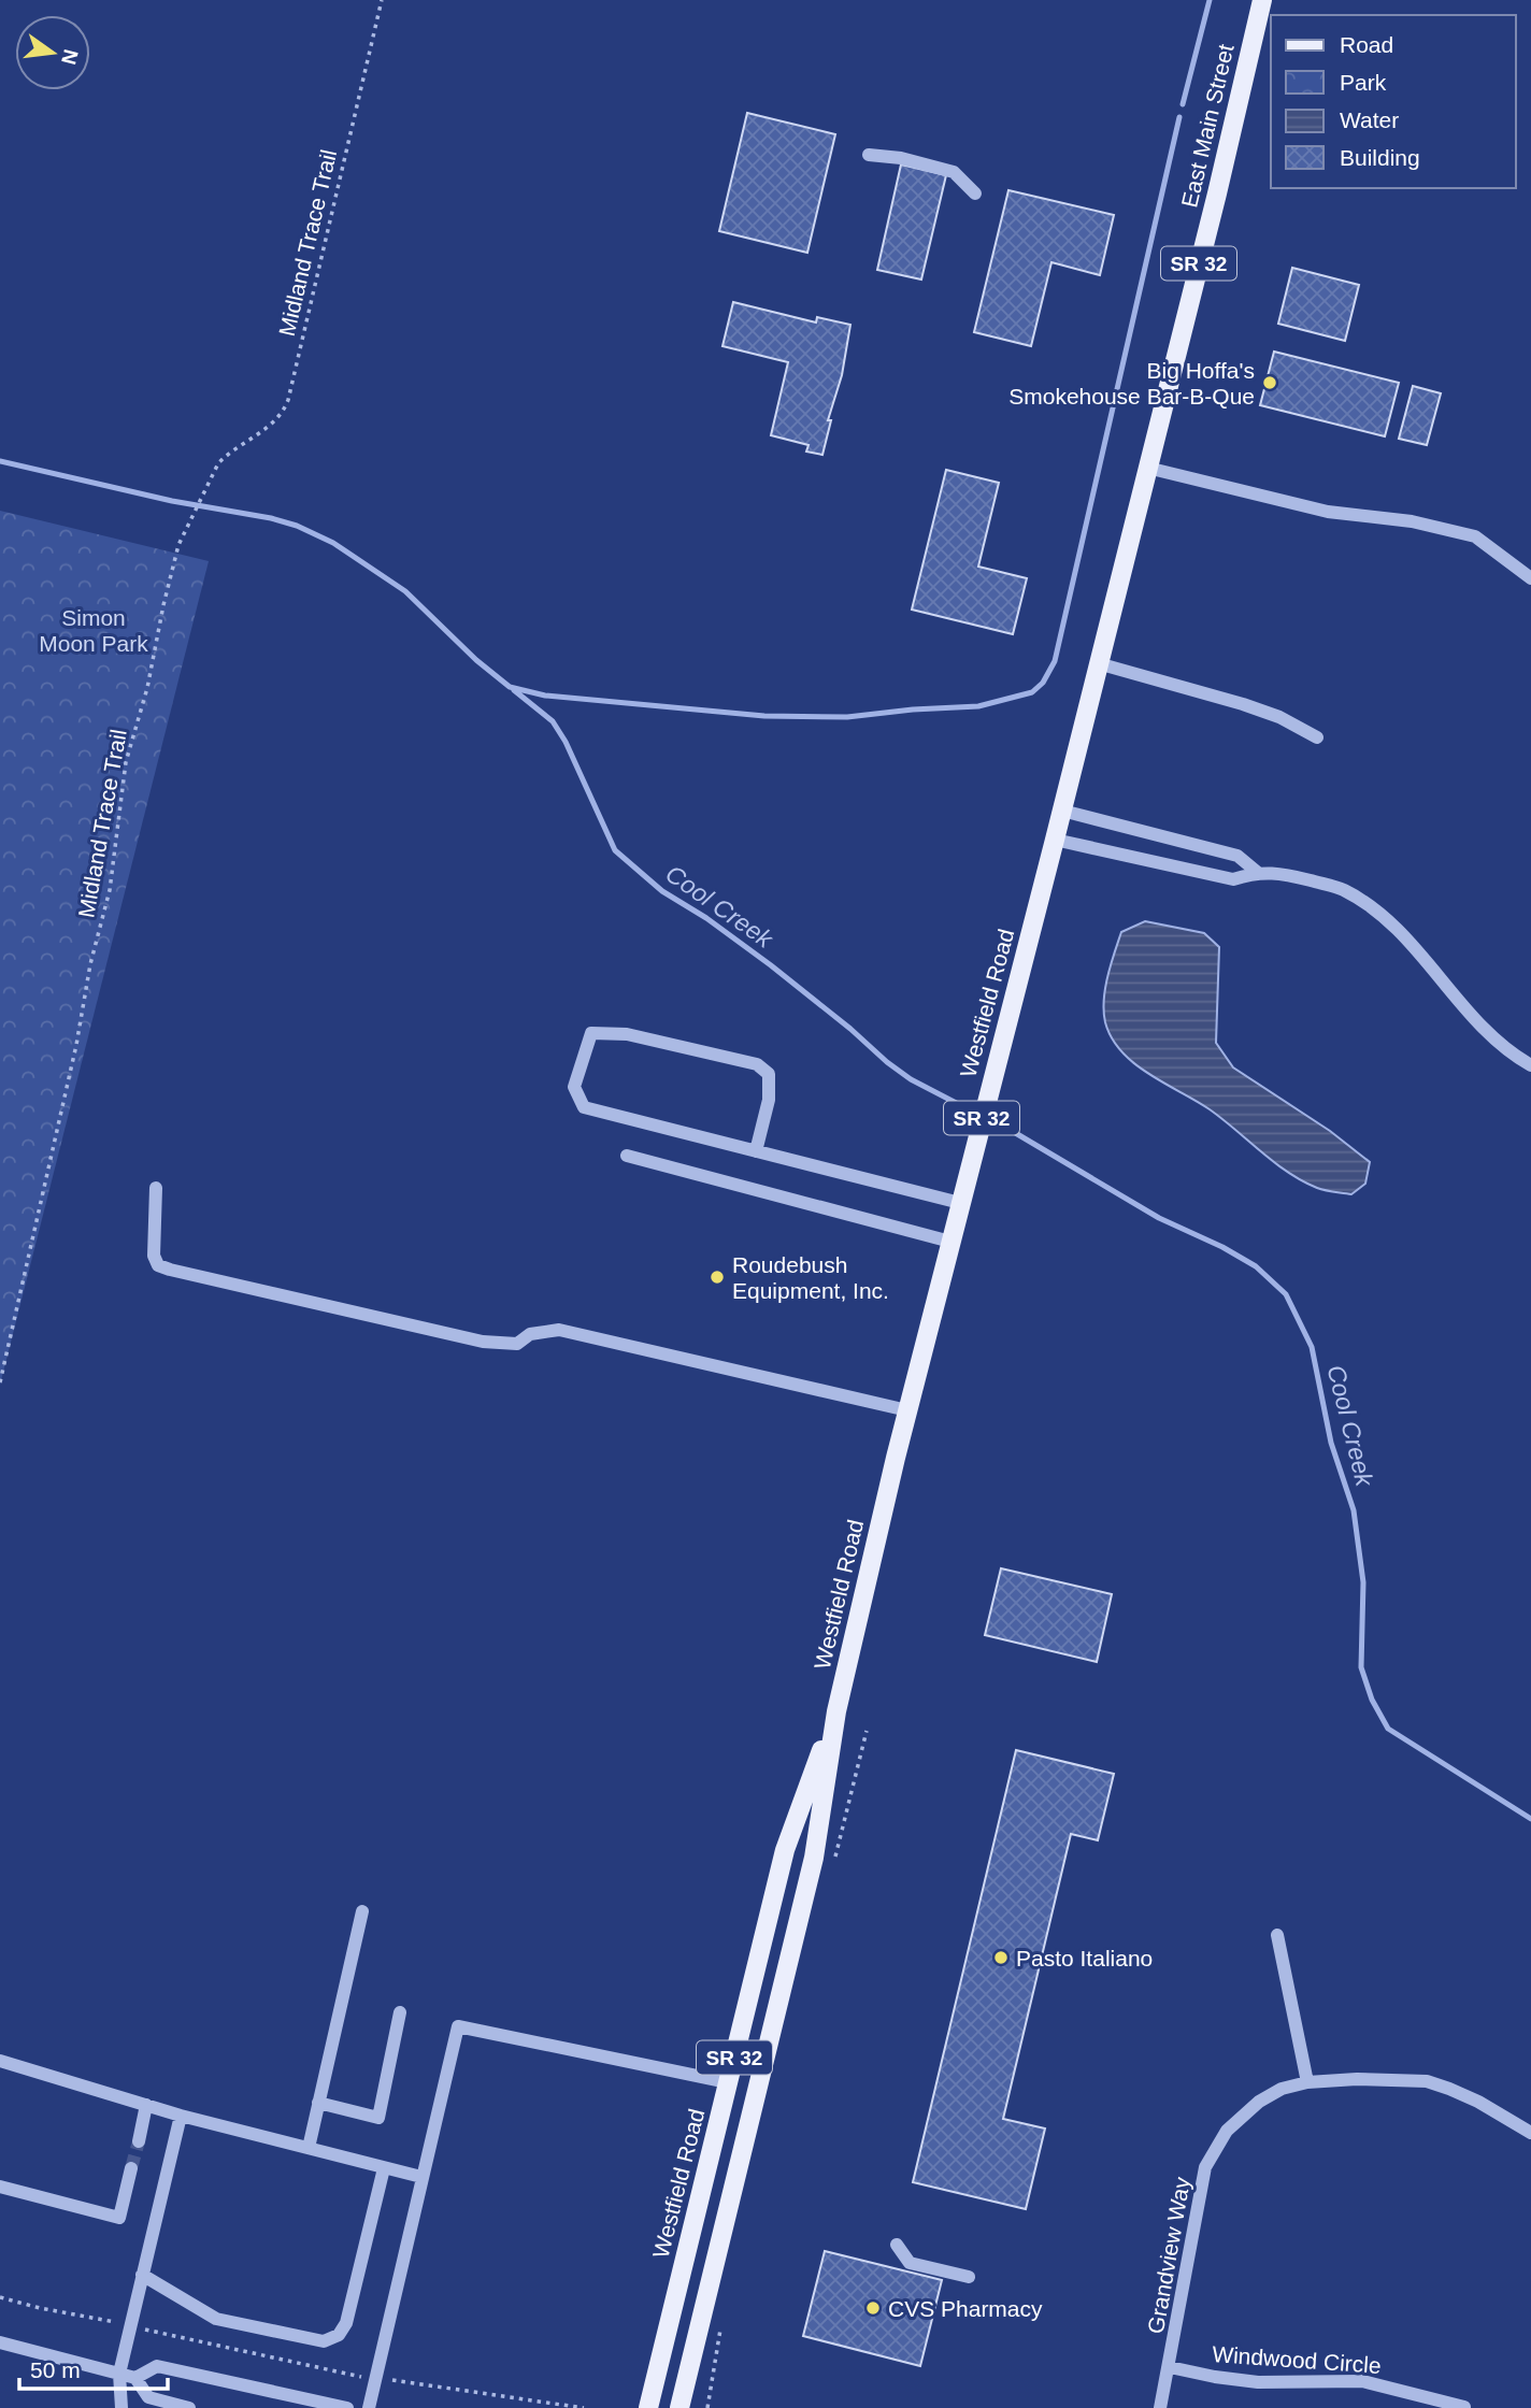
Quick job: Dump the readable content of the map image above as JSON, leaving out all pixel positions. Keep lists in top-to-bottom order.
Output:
{
  "streets": {
    "main road": ["East Main Street", "SR 32", "Westfield Road"],
    "street": ["Grandview Way", "Windwood Circle"],
    "path": ["Midland Trace Trail"]
  },
  "crossings": [
    ["East Main Street", "Westfield Road"],
    ["Grandview Way", "Windwood Circle"]
  ],
  "water": ["Cool Creek"],
  "parks": ["Simon Moon Park"],
  "places": [
    "Big Hoffa's Smokehouse Bar-B-Que",
    "Roudebush Equipment, Inc.",
    "Pasto Italiano",
    "CVS Pharmacy"
  ],
  "legend": [
    "Road",
    "Park",
    "Water",
    "Building"
  ],
  "scale_bar": "50 m",
  "north": "right"
}
